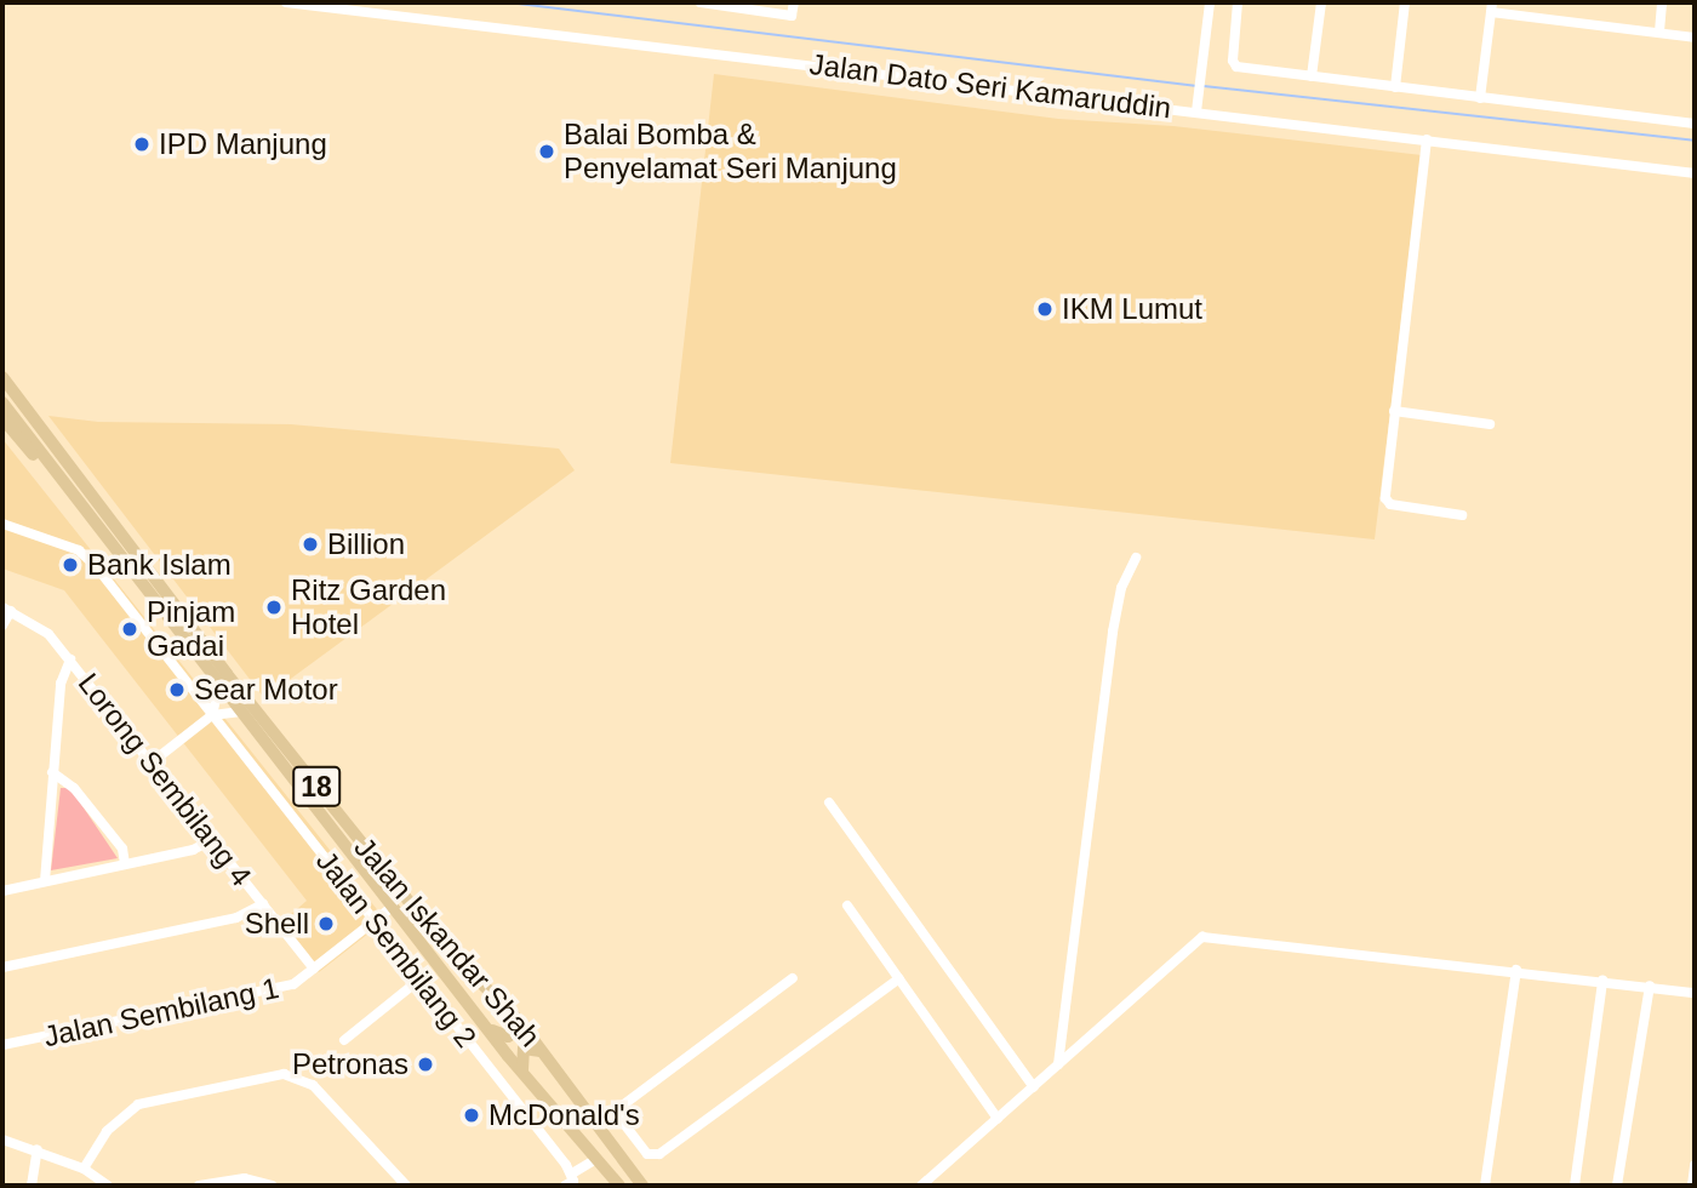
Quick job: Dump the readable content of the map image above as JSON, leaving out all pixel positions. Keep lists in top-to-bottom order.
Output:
{
  "streets": {
    "main road": ["18", "Jalan Iskandar Shah"],
    "street": [
      "Jalan Dato Seri Kamaruddin",
      "Lorong Sembilang 4",
      "Jalan Sembilang 2",
      "Jalan Sembilang 1"
    ]
  },
  "crossings": [
    ["Lorong Sembilang 4", "Jalan Sembilang 1"],
    ["Jalan Iskandar Shah", "Jalan Sembilang 1"],
    ["Jalan Sembilang 2", "Jalan Sembilang 1"]
  ],
  "places": [
    "IPD Manjung",
    "Balai Bomba & Penyelamat Seri Manjung",
    "IKM Lumut",
    "Billion",
    "Bank Islam",
    "Ritz Garden Hotel",
    "Pinjam Gadai",
    "Sear Motor",
    "Shell",
    "Petronas",
    "McDonald's"
  ]
}
